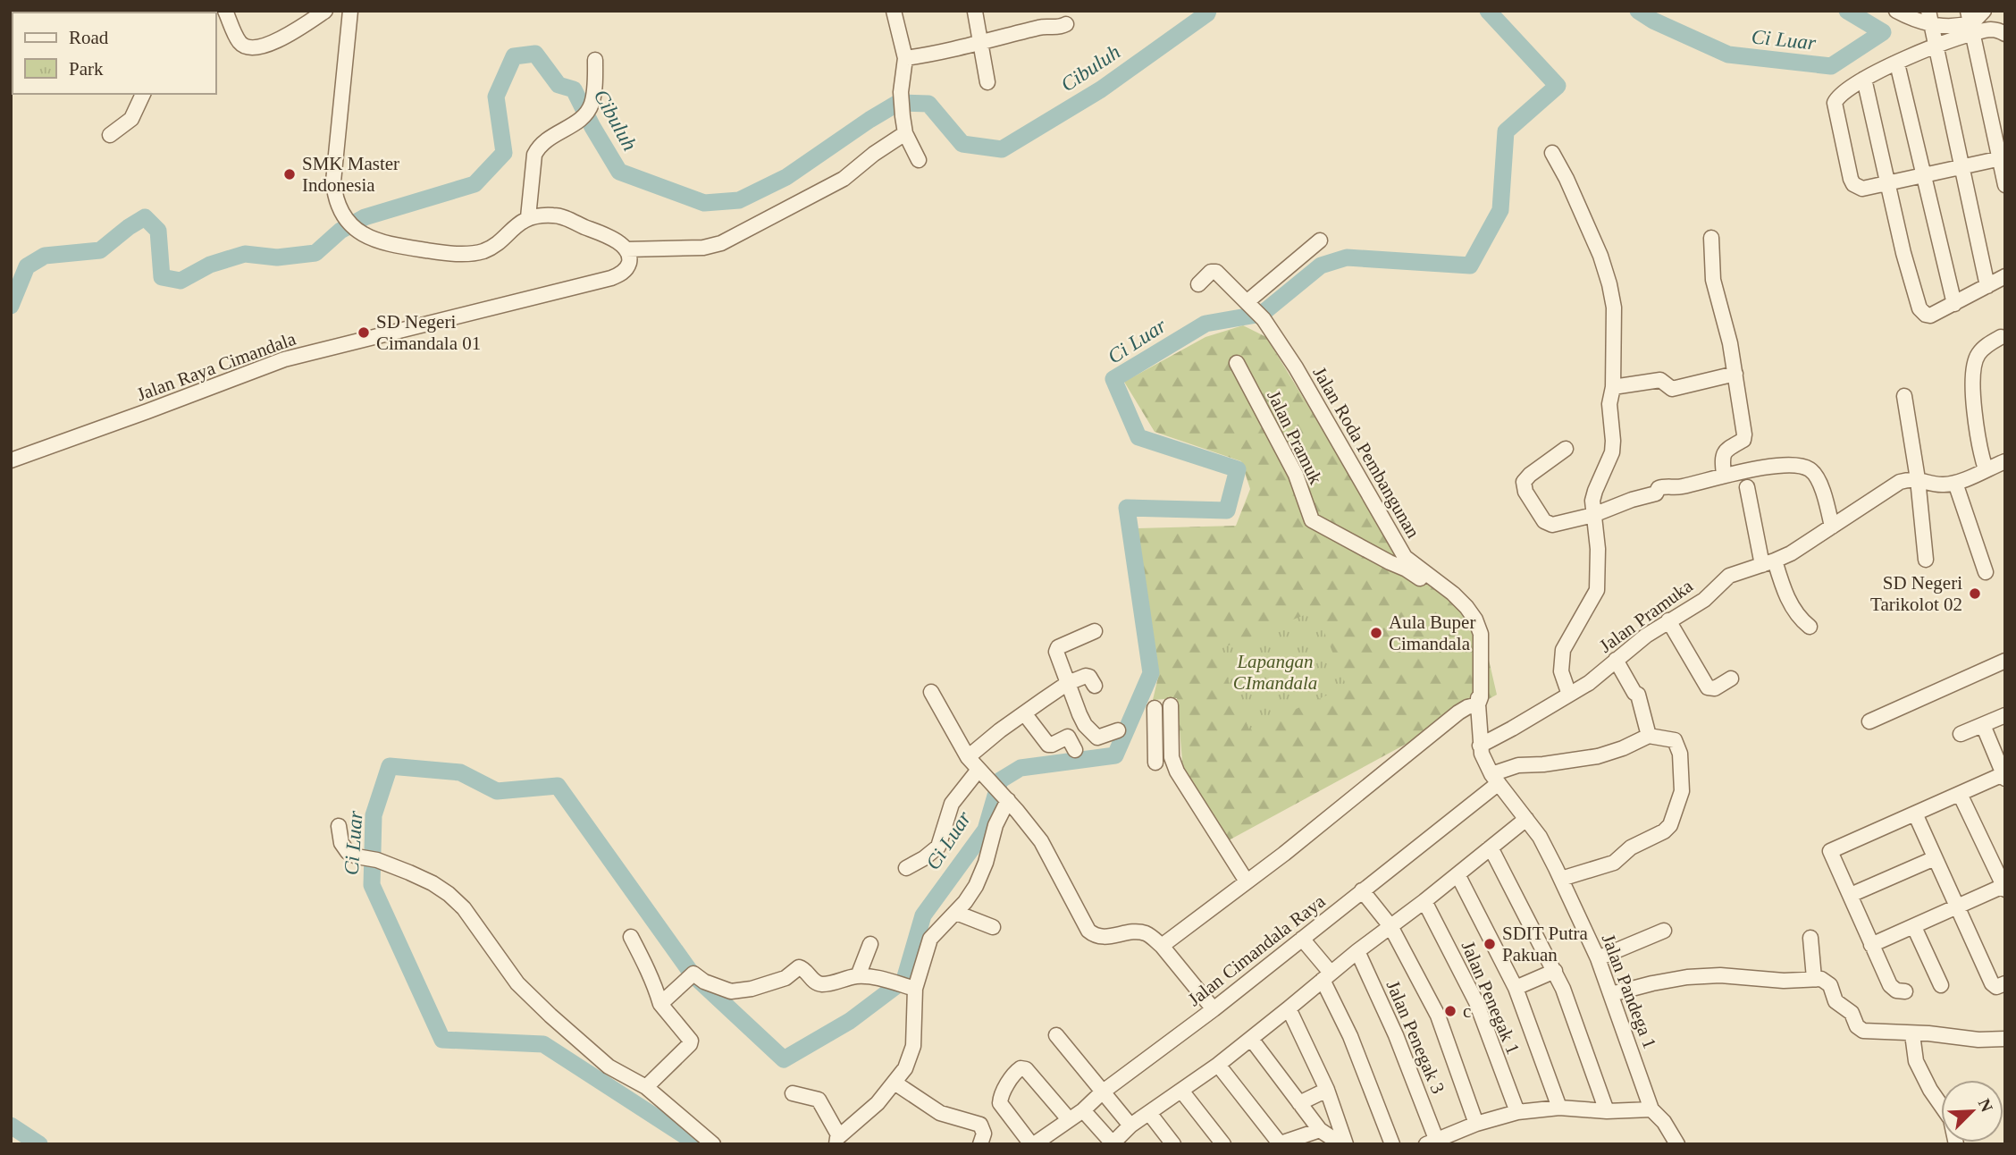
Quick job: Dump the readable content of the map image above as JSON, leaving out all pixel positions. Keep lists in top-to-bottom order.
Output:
{
  "streets": {
    "street": [
      "Jalan Raya Cimandala",
      "Jalan Pramuk",
      "Jalan Roda Pembangunan",
      "Jalan Pramuka",
      "Jalan Cimandala Raya",
      "Jalan Pandega 1",
      "Jalan Penegak 1",
      "Jalan Penegak 3"
    ]
  },
  "crossings": [
    ["Jalan Pramuk", "Jalan Roda Pembangunan"],
    ["Jalan Roda Pembangunan", "Jalan Pramuka"],
    ["Jalan Roda Pembangunan", "Jalan Cimandala Raya"],
    ["Jalan Roda Pembangunan", "Jalan Pandega 1"],
    ["Jalan Cimandala Raya", "Jalan Pandega 1"]
  ],
  "water": ["Ci Luar", "Cibuluh"],
  "parks": ["Lapangan CImandala"],
  "places": [
    "SMK Master Indonesia",
    "SD Negeri Cimandala 01",
    "SD Negeri Tarikolot 02",
    "Aula Buper Cimandala",
    "SDIT Putra Pakuan",
    "c"
  ],
  "legend": ["Road", "Park"],
  "north": "top right"
}
